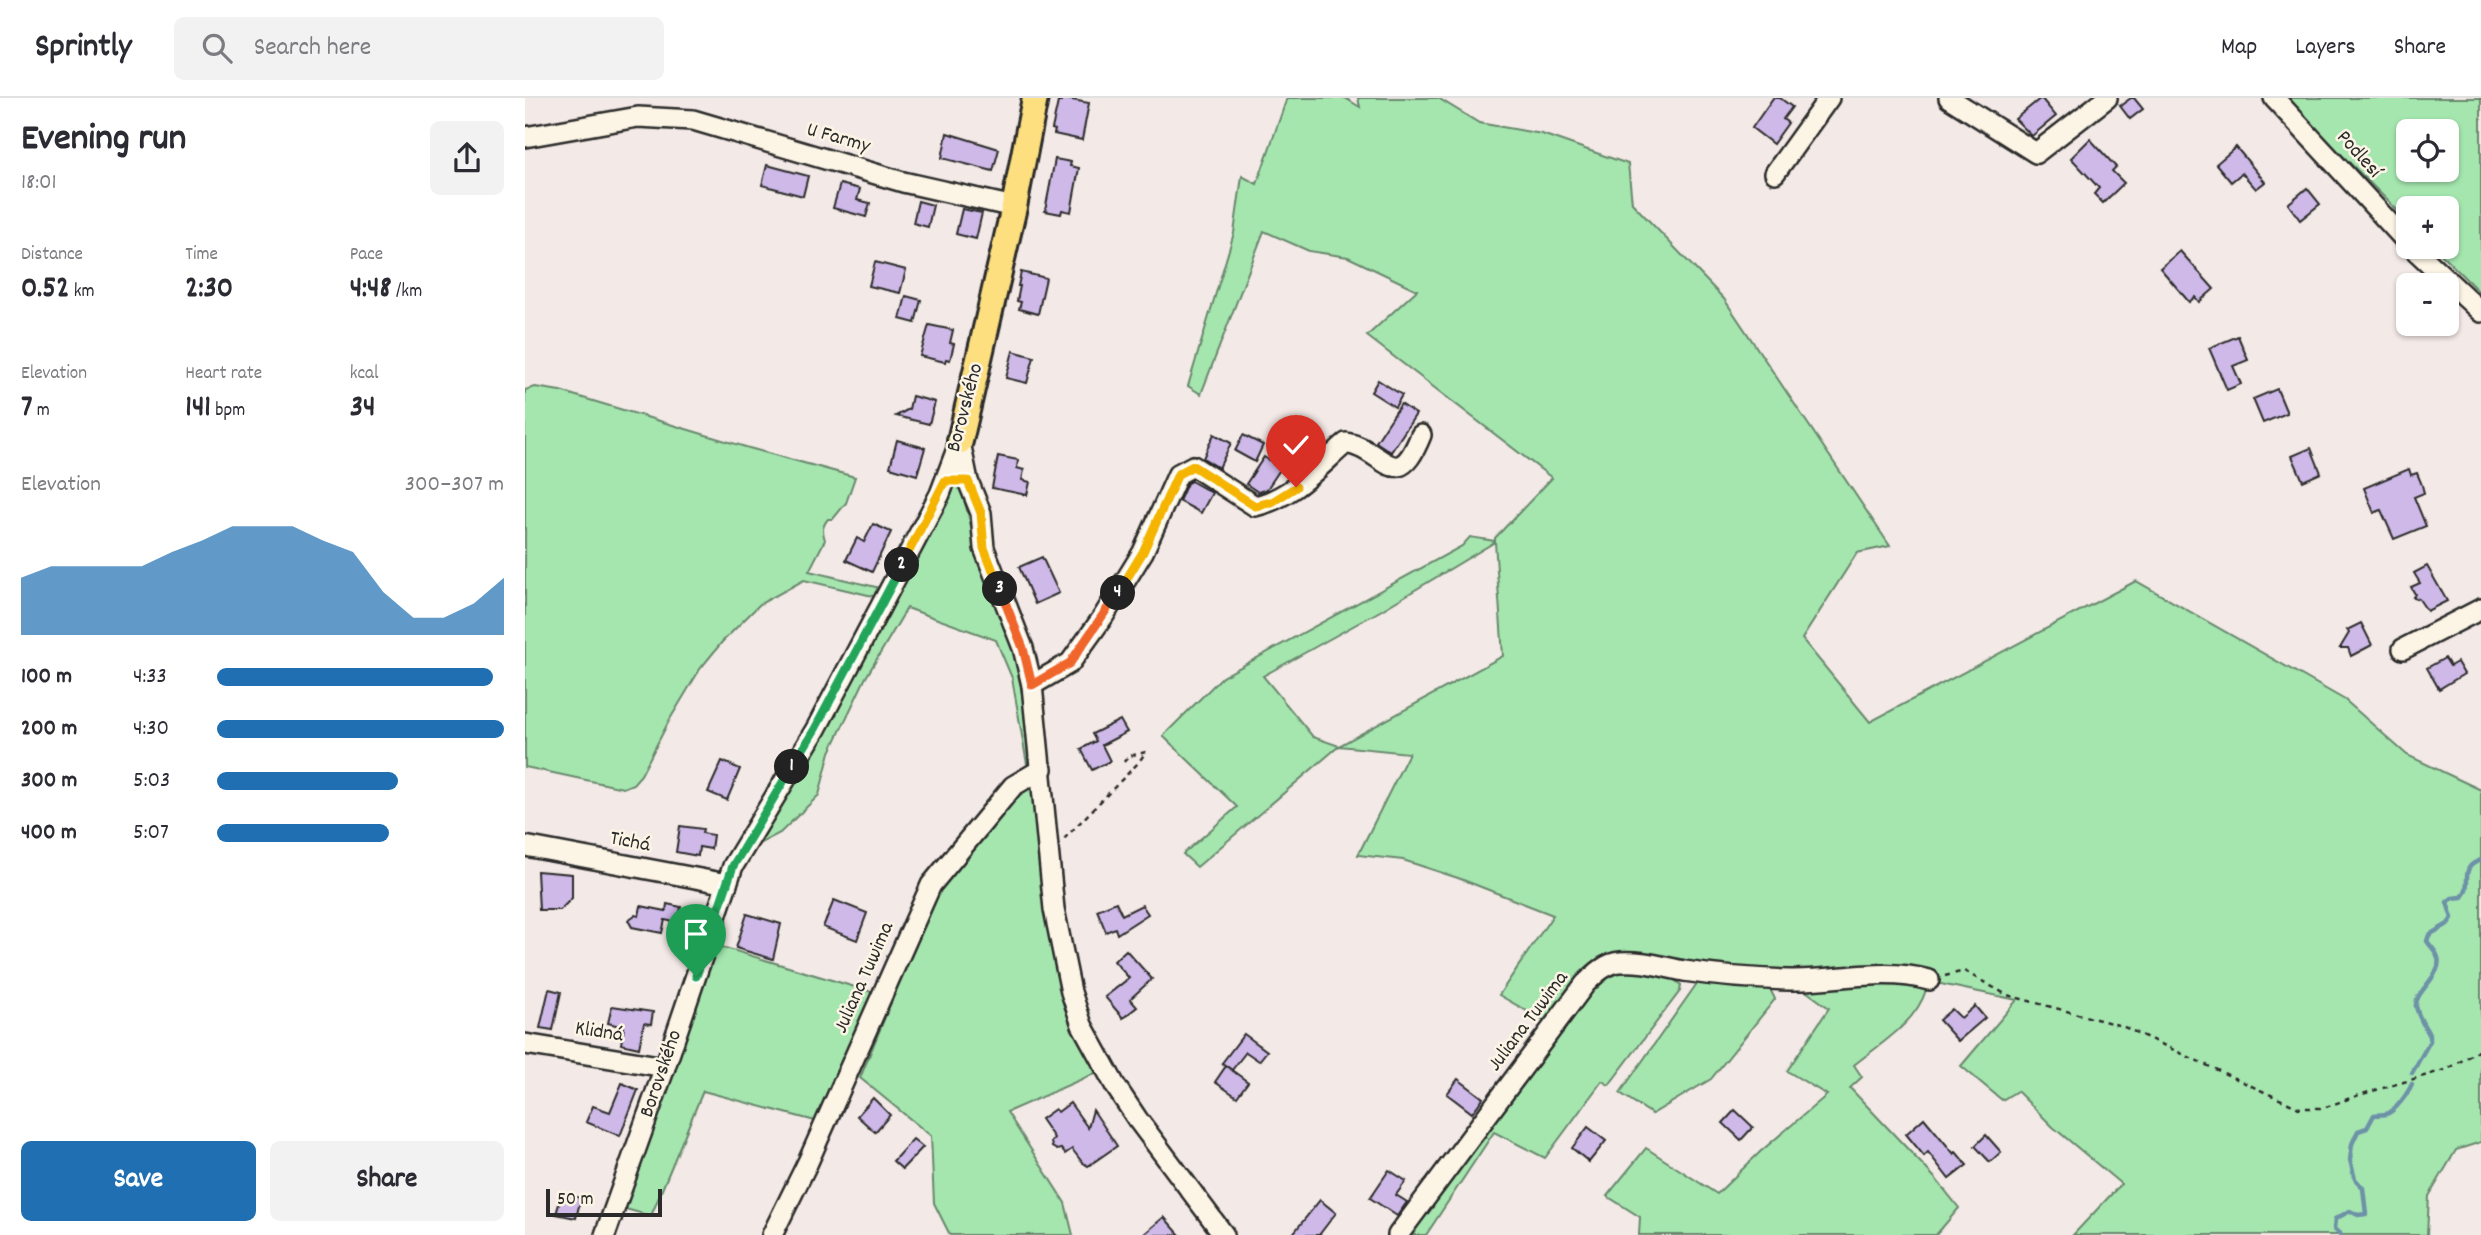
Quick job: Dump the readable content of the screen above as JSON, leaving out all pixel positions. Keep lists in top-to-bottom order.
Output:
{
  "streets": {
    "main road": ["Borovského"],
    "street": [
      "U Farmy",
      "Podlesí",
      "Tichá",
      "Juliana Tuwima",
      "Klidná"
    ]
  },
  "crossings": [
    ["U Farmy", "Borovského"],
    ["Borovského", "Tichá"],
    ["Borovského", "Klidná"]
  ],
  "scale_bar": "50 m",
  "page": {
    "header": "Sprintly",
    "search": "Search here",
    "nav": ["Map", "Layers", "Share"],
    "heading": ["Evening run", "18:01"],
    "map_buttons": ["+", "−"],
    "stats": [
      ["Distance", "0.52 km"],
      ["Time", "2:30"],
      ["Pace", "4:48 /km"],
      ["Elevation", "7 m"],
      ["Heart rate", "141 bpm"],
      ["kcal", "34"]
    ],
    "chart": ["Elevation", "300–307 m"],
    "pins": [
      "2",
      "3",
      "4",
      "1"
    ],
    "list": [
      {
        "name": "100 m",
        "note": "4:33"
      },
      {
        "name": "200 m",
        "note": "4:30"
      },
      {
        "name": "300 m",
        "note": "5:03"
      },
      {
        "name": "400 m",
        "note": "5:07"
      }
    ],
    "buttons": ["Save", "Share"],
    "scale": "50 m"
  }
}
